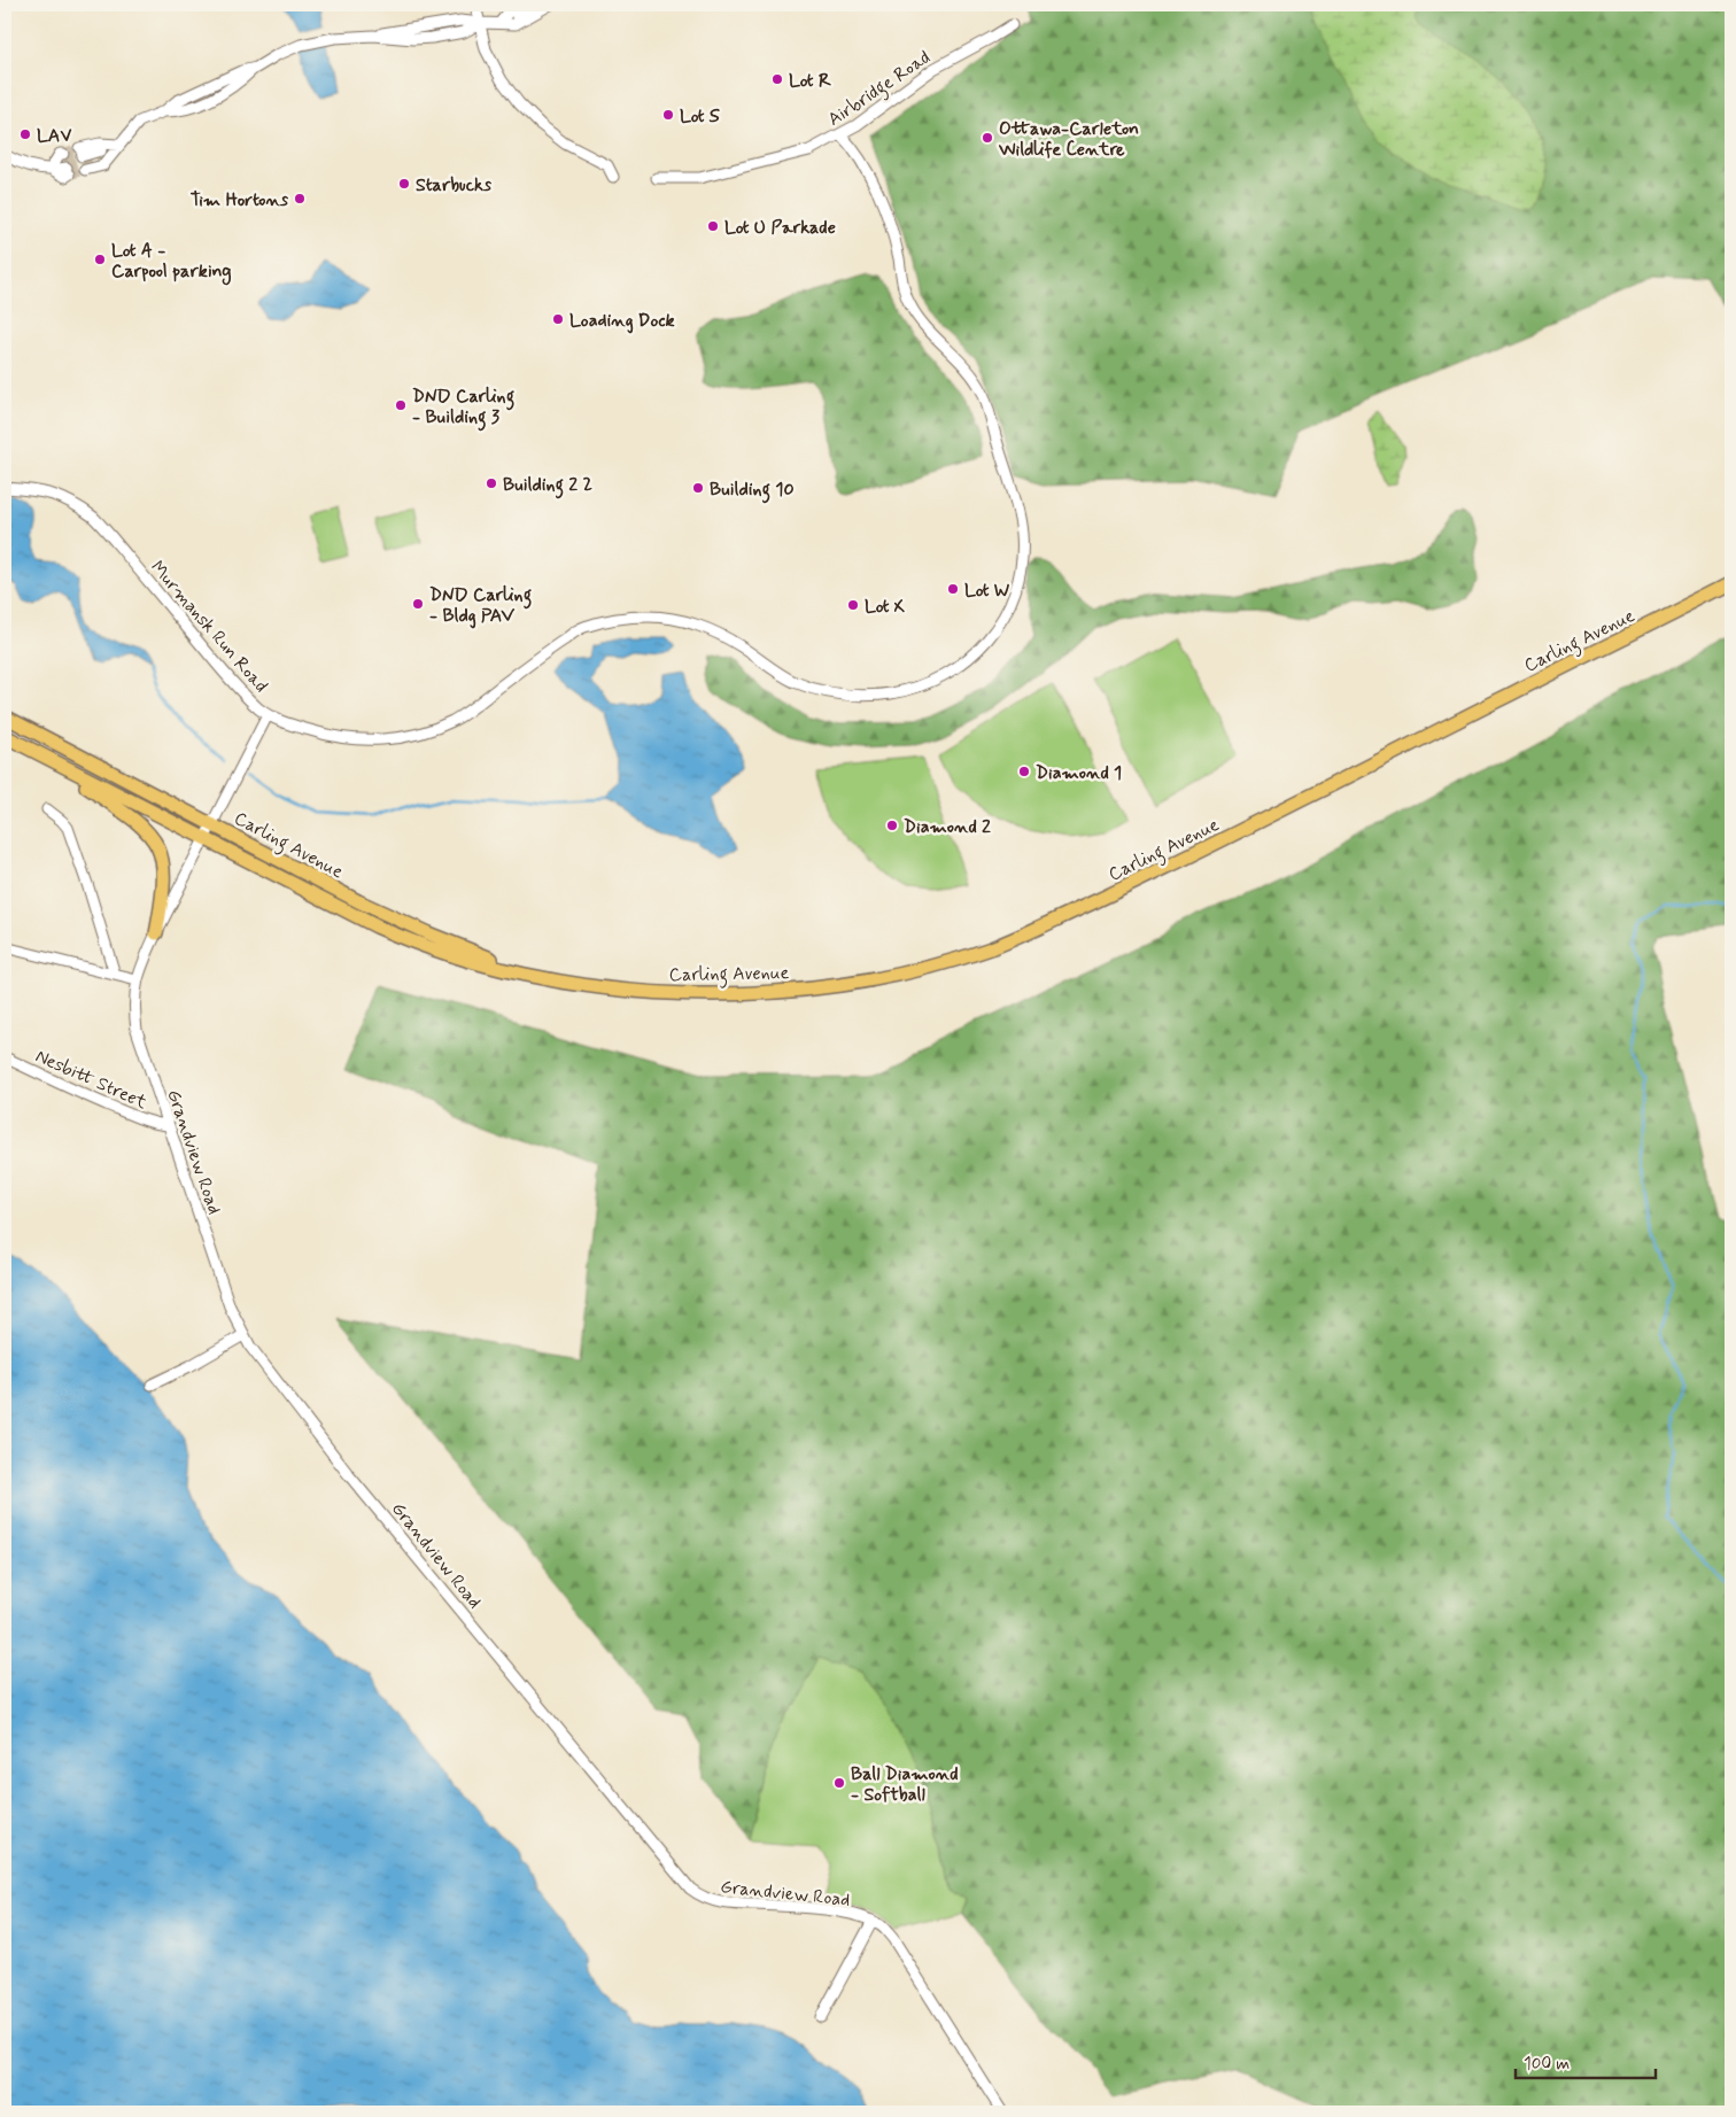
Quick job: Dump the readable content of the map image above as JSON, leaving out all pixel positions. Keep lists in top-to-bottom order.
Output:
{
  "streets": {
    "main road": ["Carling Avenue"],
    "street": [
      "Airbridge Road",
      "Murmansk Run Road",
      "Nesbitt Street",
      "Grandview Road"
    ]
  },
  "crossings": [
    ["Airbridge Road", "Murmansk Run Road"],
    ["Murmansk Run Road", "Grandview Road"],
    ["Carling Avenue", "Grandview Road"],
    ["Nesbitt Street", "Grandview Road"]
  ],
  "places": [
    "Lot R",
    "Lot S",
    "LAV",
    "Ottawa-Carleton Wildlife Centre",
    "Starbucks",
    "Tim Hortons",
    "Lot U Parkade",
    "Lot A - Carpool parking",
    "Loading Dock",
    "DND Carling - Building 3",
    "Building 2 2",
    "Building 10",
    "Lot W",
    "DND Carling - Bldg PAV",
    "Lot X",
    "Diamond 1",
    "Diamond 2",
    "Ball Diamond - Softball"
  ],
  "scale_bar": "100 m"
}
